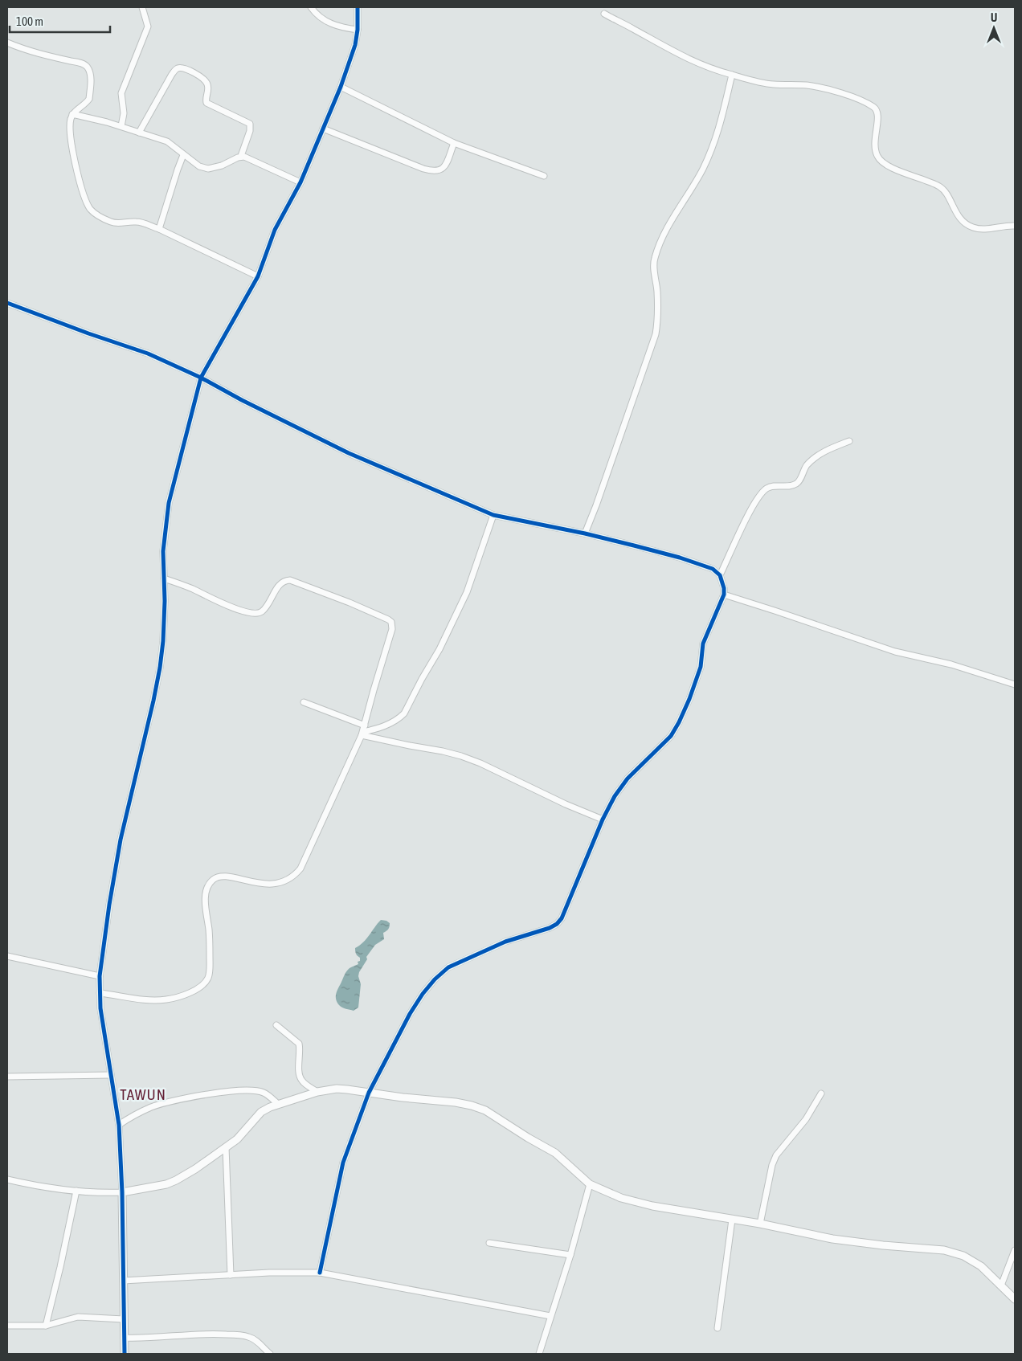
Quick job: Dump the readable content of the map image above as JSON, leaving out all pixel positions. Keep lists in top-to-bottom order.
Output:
{
  "districts": ["TAWUN"],
  "scale_bar": "100 m",
  "north": "top"
}
